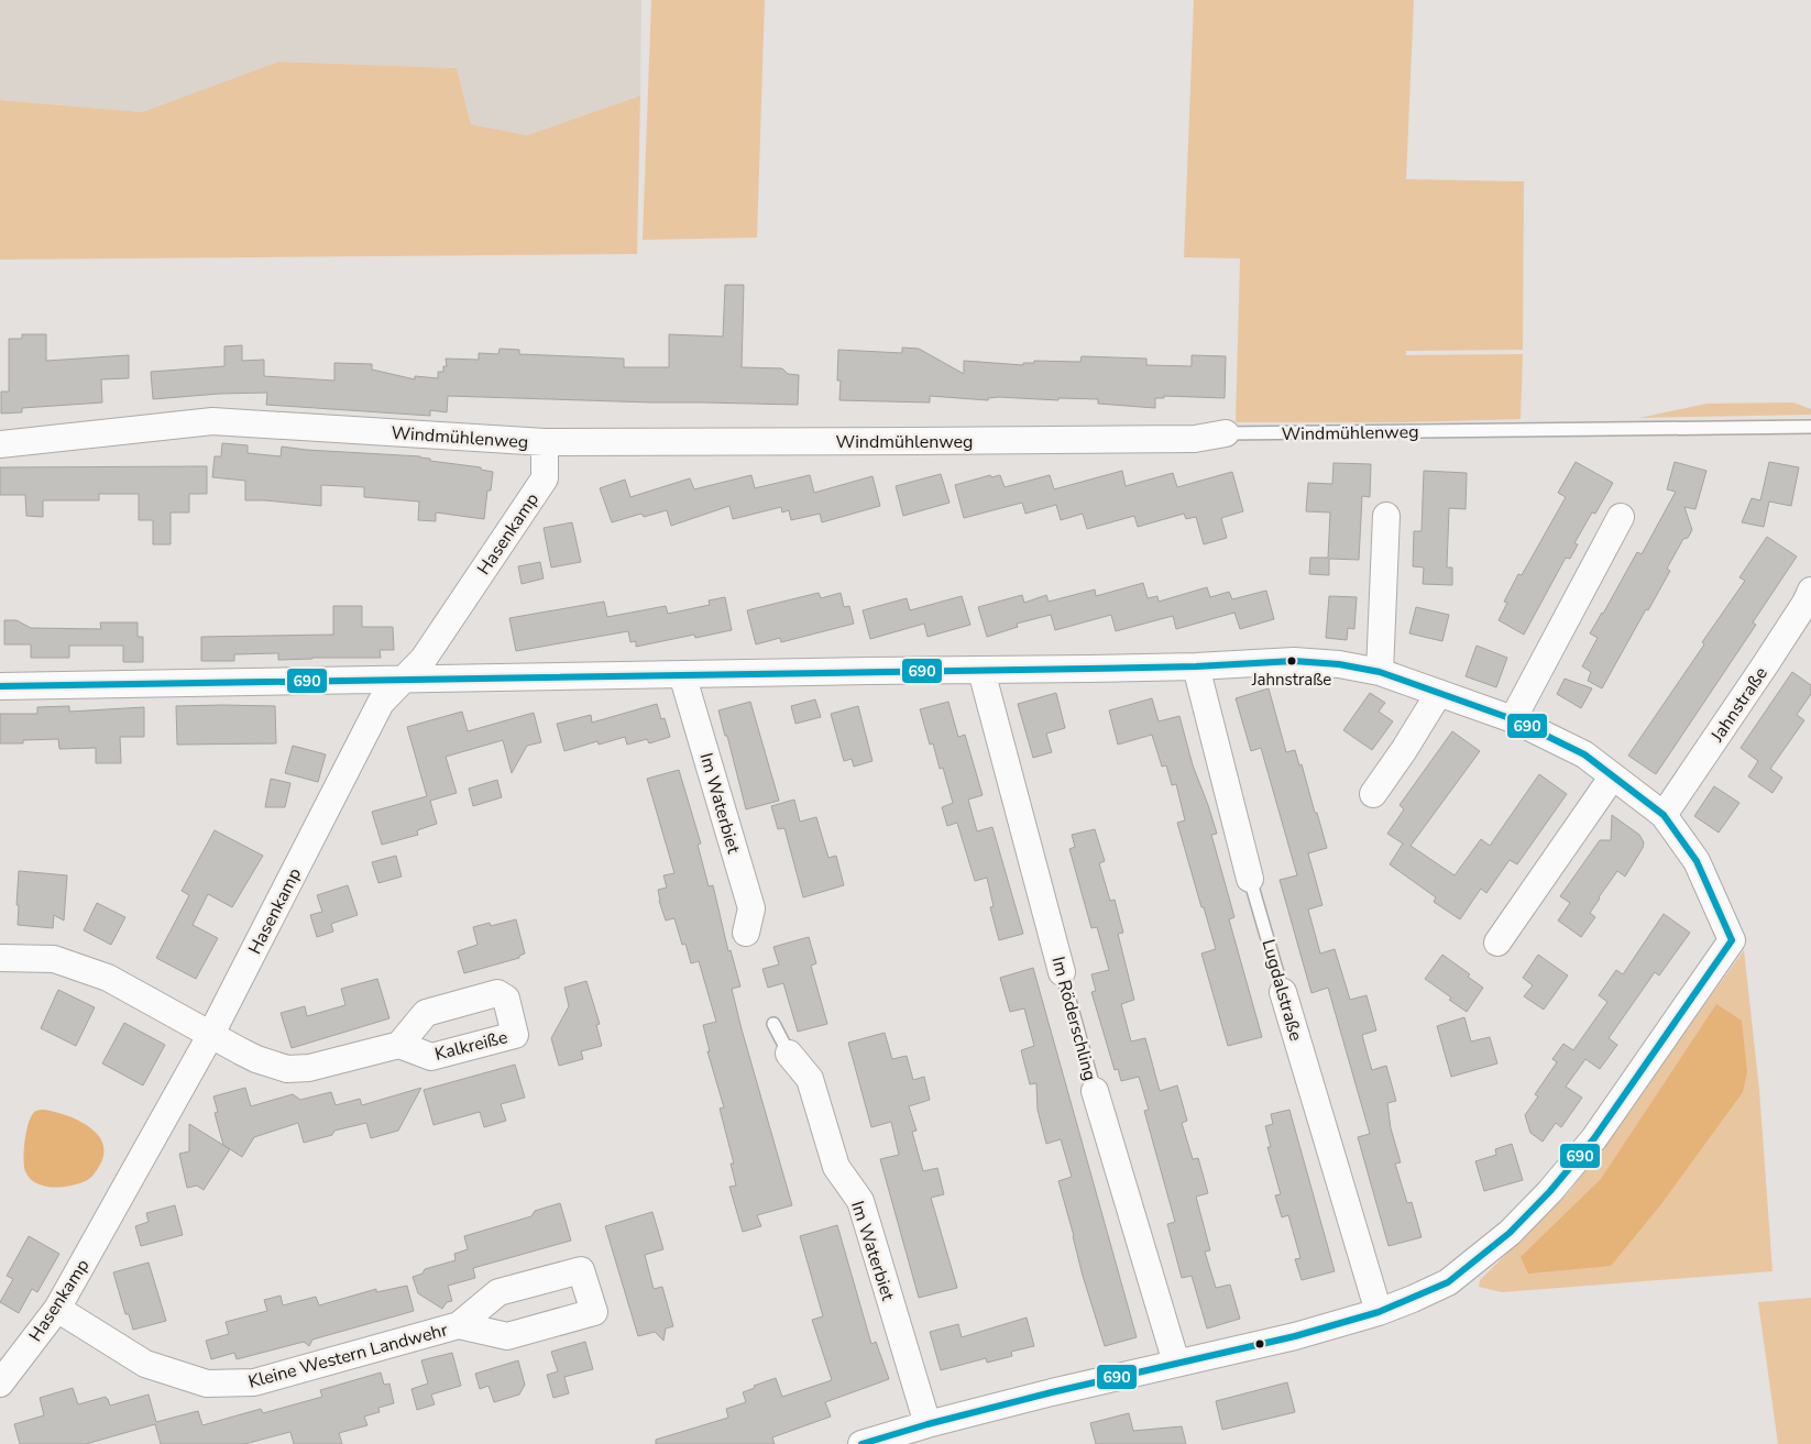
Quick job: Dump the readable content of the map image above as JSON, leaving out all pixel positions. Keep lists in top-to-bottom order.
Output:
{
  "streets": {
    "street": [
      "Windmühlenweg",
      "Hasenkamp",
      "Jahnstraße",
      "Im Waterbiet",
      "Lugdalstraße",
      "Im Röderschling",
      "Kleine Western Landwehr"
    ]
  },
  "crossings": [
    ["Windmühlenweg", "Hasenkamp"],
    ["Hasenkamp", "Kleine Western Landwehr"]
  ],
  "places": ["Jahnstraße"],
  "lines": ["transit line 690"]
}
